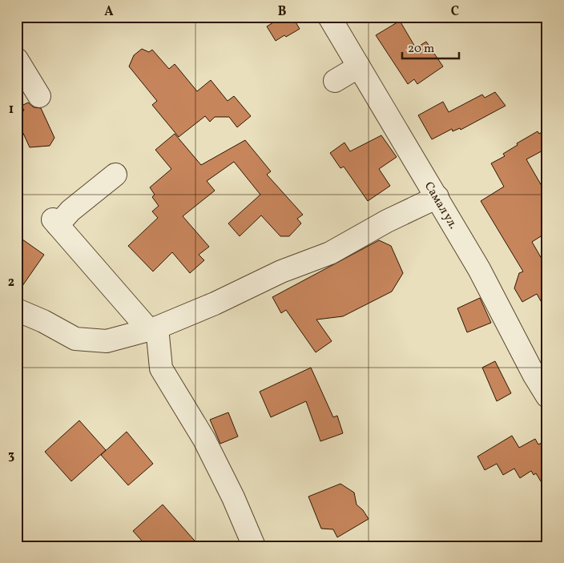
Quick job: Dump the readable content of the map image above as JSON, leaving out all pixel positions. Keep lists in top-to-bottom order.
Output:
{
  "streets": {
    "street": ["Самал ул."]
  },
  "scale_bar": "20 m",
  "grid": {
    "columns": ["A", "B", "C"],
    "rows": ["1", "2", "3"]
  }
}
